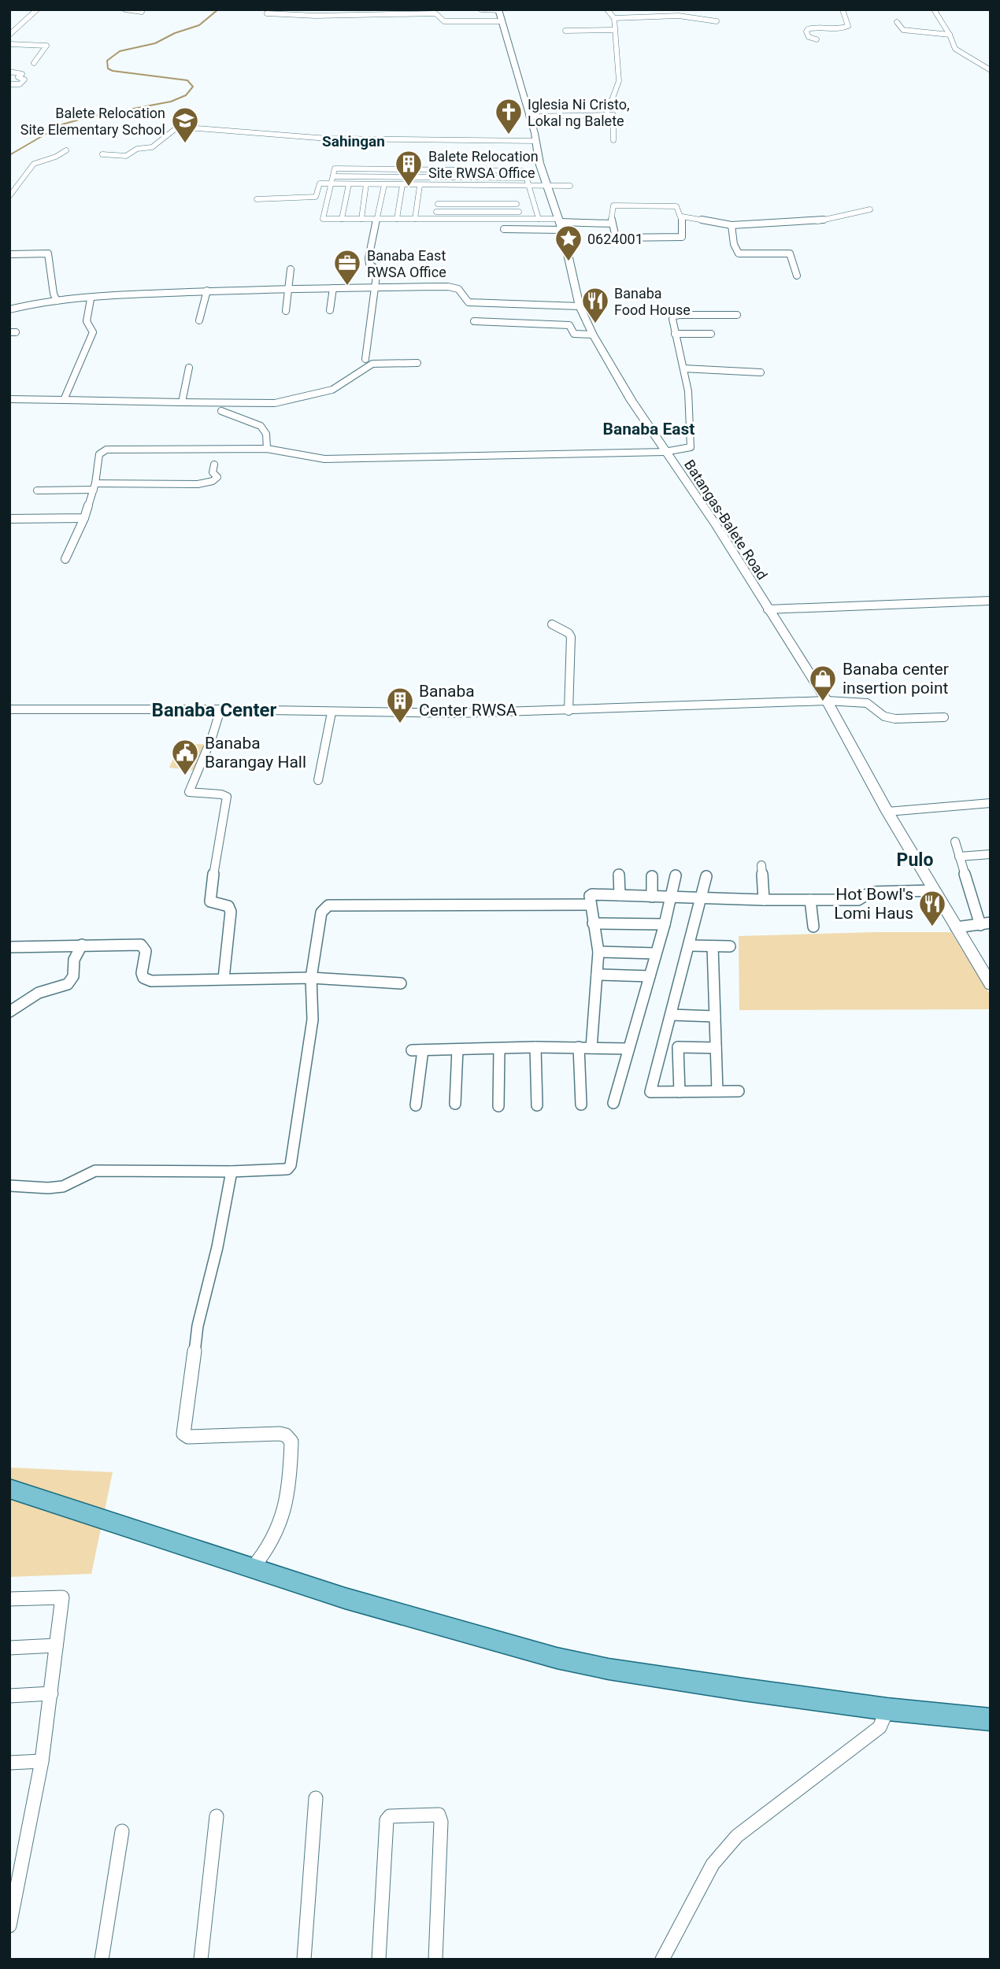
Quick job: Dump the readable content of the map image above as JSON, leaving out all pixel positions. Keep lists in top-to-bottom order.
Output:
{
  "streets": {
    "main road": ["Batangas-Balete Road"]
  },
  "districts": [
    "Sahingan",
    "Banaba East",
    "Banaba Center",
    "Pulo"
  ],
  "places": {
    "church": ["Iglesia Ni Cristo, Lokal ng Balete"],
    "school or university": ["Balete Relocation Site Elementary School"],
    "building": ["Balete Relocation Site RWSA Office", "Banaba Center RWSA"],
    "place": ["0624001"],
    "office": ["Banaba East RWSA Office"],
    "restaurant": ["Banaba Food House", "Hot Bowl's Lomi Haus"],
    "shop": ["Banaba center insertion point"],
    "public building": ["Banaba Barangay Hall"]
  }
}
